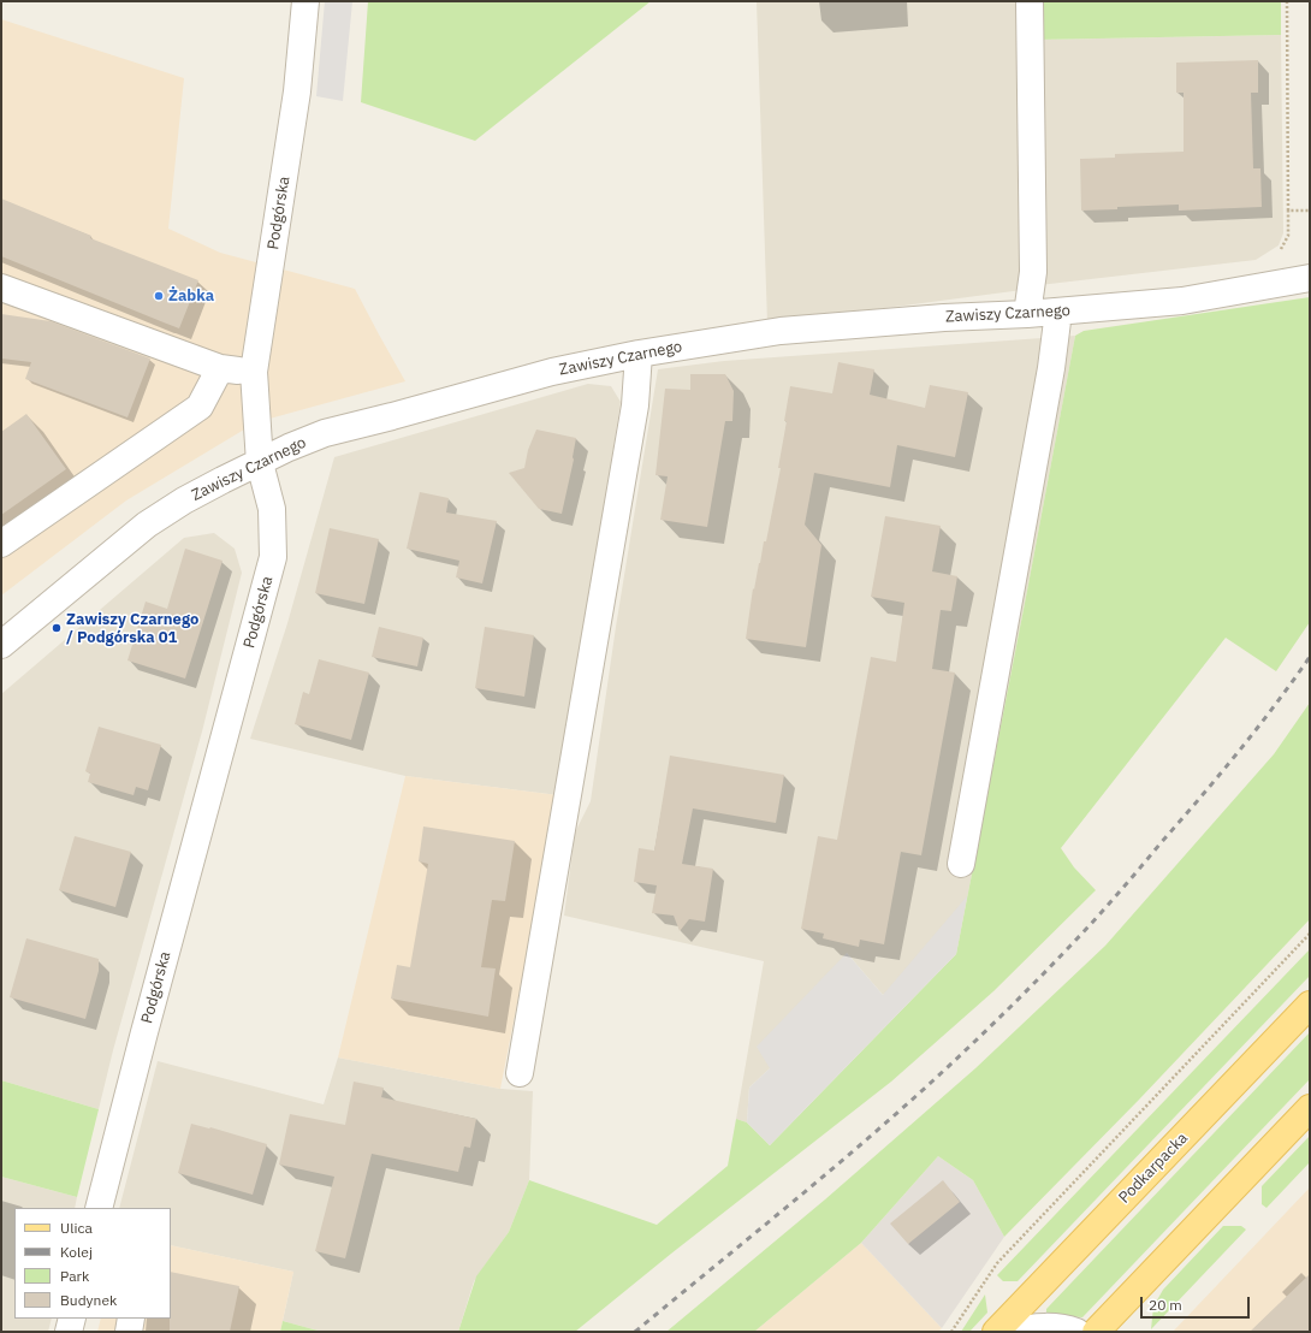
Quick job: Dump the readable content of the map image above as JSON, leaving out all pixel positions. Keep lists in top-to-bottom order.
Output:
{
  "streets": {
    "main road": ["Podkarpacka"],
    "street": ["Podgórska", "Zawiszy Czarnego"]
  },
  "crossings": [
    ["Podgórska", "Zawiszy Czarnego"]
  ],
  "places": ["Żabka", "Zawiszy Czarnego / Podgórska 01"],
  "legend": [
    "Ulica",
    "Kolej",
    "Park",
    "Budynek"
  ],
  "scale_bar": "20 m"
}
